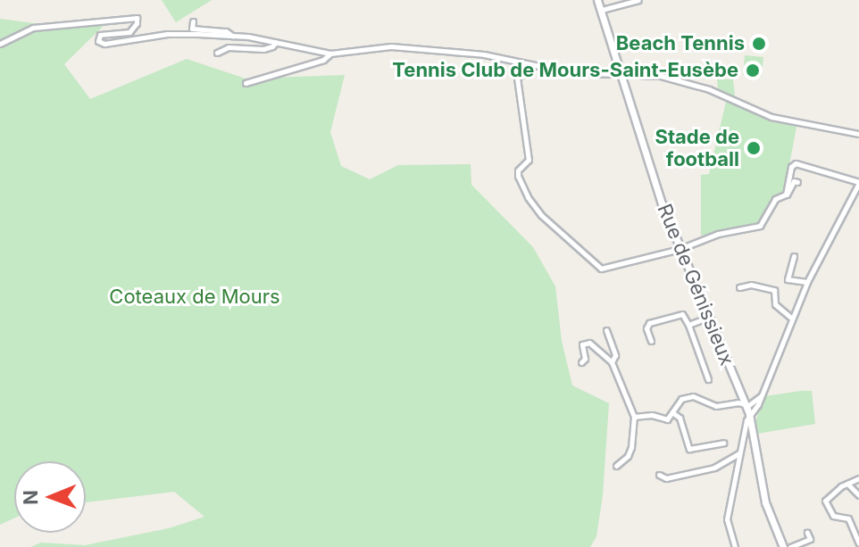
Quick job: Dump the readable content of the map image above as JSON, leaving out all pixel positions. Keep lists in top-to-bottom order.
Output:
{
  "streets": {
    "street": ["Rue de Génissieux"]
  },
  "parks": ["Coteaux de Mours"],
  "places": ["Beach Tennis", "Tennis Club de Mours-Saint-Eusèbe", "Stade de football"],
  "north": "left"
}
